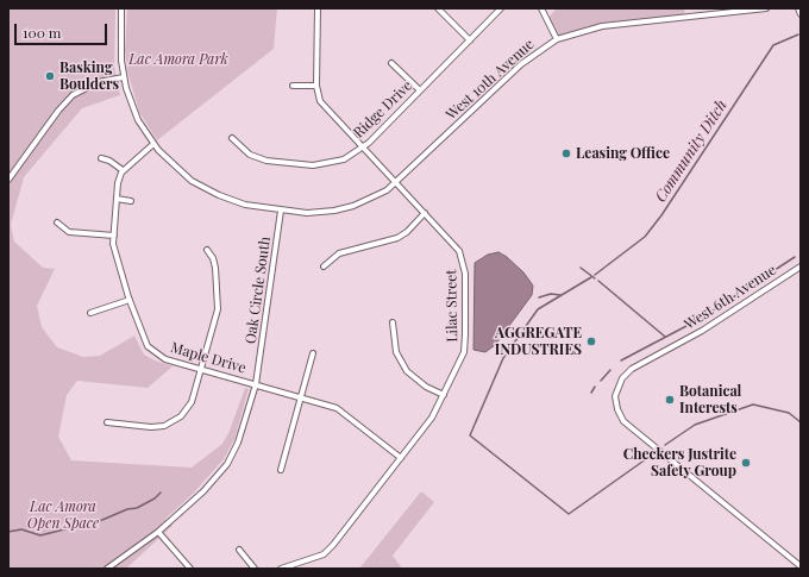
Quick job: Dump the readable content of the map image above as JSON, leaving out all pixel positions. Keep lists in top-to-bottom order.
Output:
{
  "streets": {
    "street": [
      "West 10th Avenue",
      "Ridge Drive",
      "Oak Circle South",
      "West 6th Avenue",
      "Lilac Street",
      "Maple Drive"
    ]
  },
  "crossings": [
    ["West 10th Avenue", "Oak Circle South"],
    ["West 10th Avenue", "Lilac Street"],
    ["Ridge Drive", "Lilac Street"],
    ["Oak Circle South", "Maple Drive"],
    ["Lilac Street", "Maple Drive"]
  ],
  "water": ["Community Ditch"],
  "parks": ["Lac Amora Park", "Lac Amora Open Space"],
  "places": [
    "Basking Boulders",
    "Leasing Office",
    "AGGREGATE INDUSTRIES",
    "Botanical Interests",
    "Checkers Justrite Safety Group"
  ],
  "scale_bar": "100 m"
}
